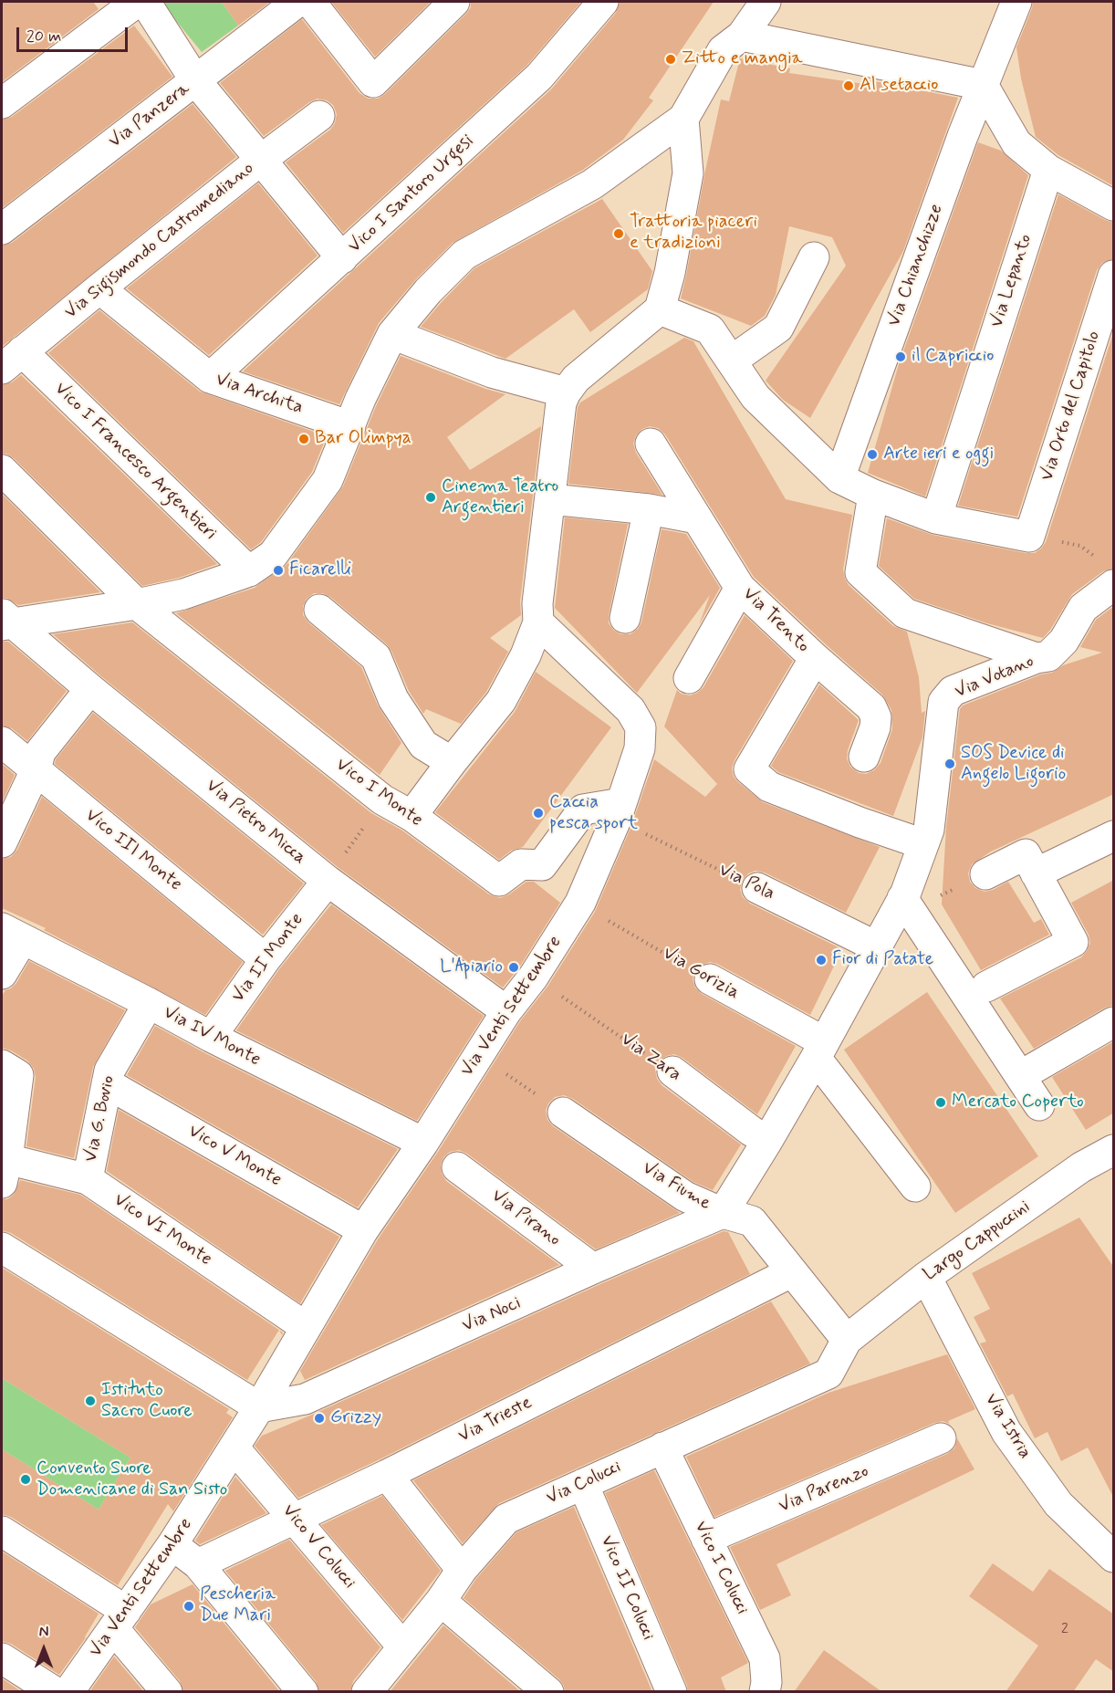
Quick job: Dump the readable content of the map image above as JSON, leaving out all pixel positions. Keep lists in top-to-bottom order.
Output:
{
  "streets": {
    "street": [
      "Via Panzera",
      "Vico I Santoro Urgesi",
      "Via Sigismondo Castromediano",
      "Via Chianchizze",
      "Via Lepanto",
      "Via Archita",
      "Via Orto del Capitolo",
      "Vico I Francesco Argentieri",
      "Via Trento",
      "Via Votano",
      "Vico I Monte",
      "Via Pietro Micca",
      "Vico III Monte",
      "Via Pola",
      "Via II Monte",
      "Via Gorizia",
      "Via Venti Settembre",
      "Via IV Monte",
      "Via Zara",
      "Via G. Bovio",
      "Vico V Monte",
      "Via Fiume",
      "Via Pirano",
      "Vico VI Monte",
      "Largo Cappuccini",
      "Via Noci",
      "Via Trieste",
      "Via Istria",
      "Via Colucci",
      "Via Parenzo",
      "Vico V Colucci",
      "Vico I Colucci",
      "Vico II Colucci"
    ]
  },
  "crossings": [
    ["Vico I Santoro Urgesi", "Via Archita"],
    ["Via Sigismondo Castromediano", "Via Archita"],
    ["Via Sigismondo Castromediano", "Vico I Francesco Argentieri"],
    ["Via Trento", "Via Votano"],
    ["Via Votano", "Via Pola"],
    ["Via Votano", "Via Gorizia"],
    ["Via Votano", "Via Zara"],
    ["Via Votano", "Via Fiume"],
    ["Via Votano", "Via Noci"],
    ["Vico I Monte", "Via Pola"],
    ["Vico I Monte", "Via Venti Settembre"],
    ["Via Pietro Micca", "Via II Monte"],
    ["Via Pietro Micca", "Via Venti Settembre"],
    ["Vico III Monte", "Via II Monte"],
    ["Via Pola", "Via Venti Settembre"],
    ["Via II Monte", "Via IV Monte"],
    ["Via Gorizia", "Via Venti Settembre"],
    ["Via Venti Settembre", "Via IV Monte"],
    ["Via Venti Settembre", "Via Zara"],
    ["Via Venti Settembre", "Vico V Monte"],
    ["Via Venti Settembre", "Vico VI Monte"],
    ["Via Venti Settembre", "Via Noci"],
    ["Via Venti Settembre", "Vico V Colucci"],
    ["Via IV Monte", "Via G. Bovio"],
    ["Via G. Bovio", "Vico V Monte"],
    ["Via G. Bovio", "Vico VI Monte"],
    ["Via Fiume", "Largo Cappuccini"],
    ["Via Fiume", "Via Noci"],
    ["Via Fiume", "Via Trieste"],
    ["Via Fiume", "Via Colucci"],
    ["Via Pirano", "Via Noci"],
    ["Largo Cappuccini", "Via Istria"],
    ["Largo Cappuccini", "Via Colucci"],
    ["Via Trieste", "Vico V Colucci"],
    ["Via Colucci", "Vico V Colucci"],
    ["Via Colucci", "Vico I Colucci"],
    ["Via Colucci", "Vico II Colucci"],
    ["Via Parenzo", "Vico I Colucci"]
  ],
  "places": [
    "Zitto e mangia",
    "Al setaccio",
    "Trattoria piaceri e tradizioni",
    "il Capriccio",
    "Bar Olimpya",
    "Arte ieri e oggi",
    "Cinema Teatro Argentieri",
    "Ficarelli",
    "SOS Device di Angelo Ligorio",
    "Caccia pesca sport",
    "Fior di Patate",
    "L'Apiario",
    "Mercato Coperto",
    "Istituto Sacro Cuore",
    "Grizzy",
    "Convento Suore Domenicane di San Sisto",
    "Pescheria Due Mari"
  ],
  "house_numbers": ["2"],
  "scale_bar": "20 m",
  "north": "top"
}
